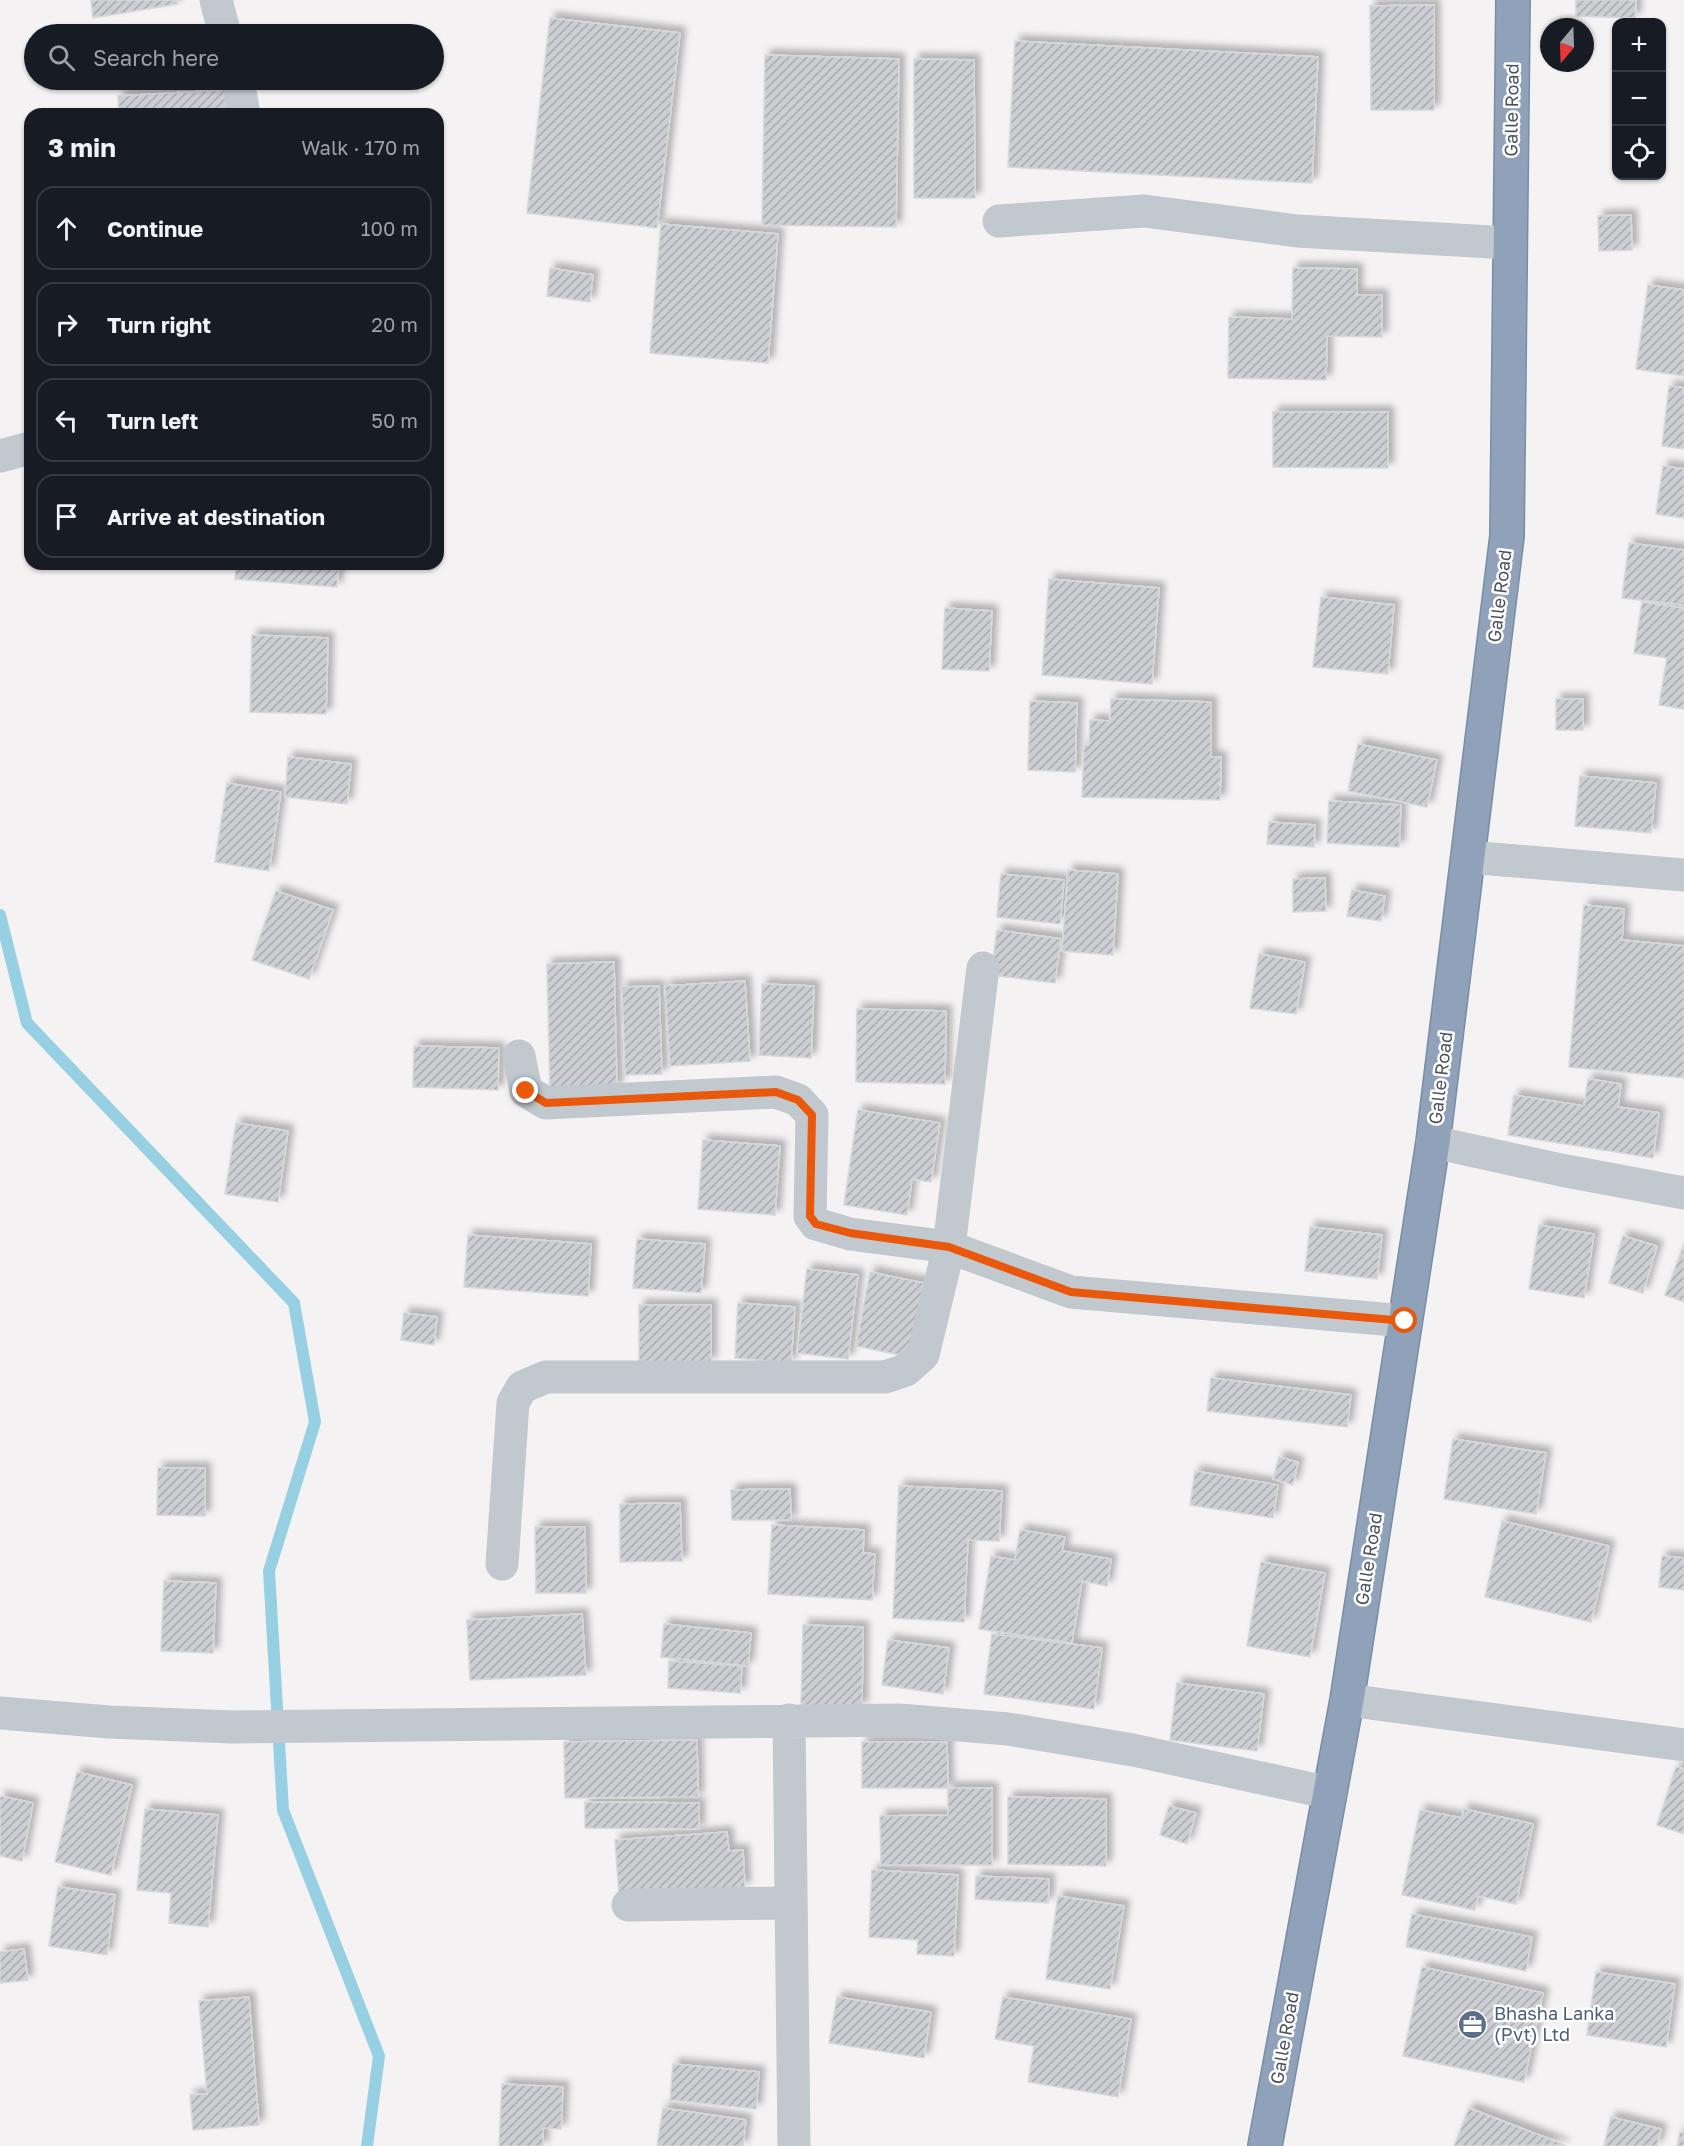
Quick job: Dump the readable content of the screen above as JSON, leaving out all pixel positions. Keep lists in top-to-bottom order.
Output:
{
  "streets": {
    "highway": ["Galle Road"]
  },
  "places": {
    "office": ["Bhasha Lanka (Pvt) Ltd"]
  },
  "north": "bottom",
  "page": {
    "map_buttons": ["+", "−"],
    "search": "Search here",
    "heading": ["3 min", "Walk · 170 m"],
    "list": [
      ["Continue", "100 m"],
      ["Turn right", "20 m"],
      ["Turn left", "50 m"],
      "Arrive at destination"
    ]
  }
}
